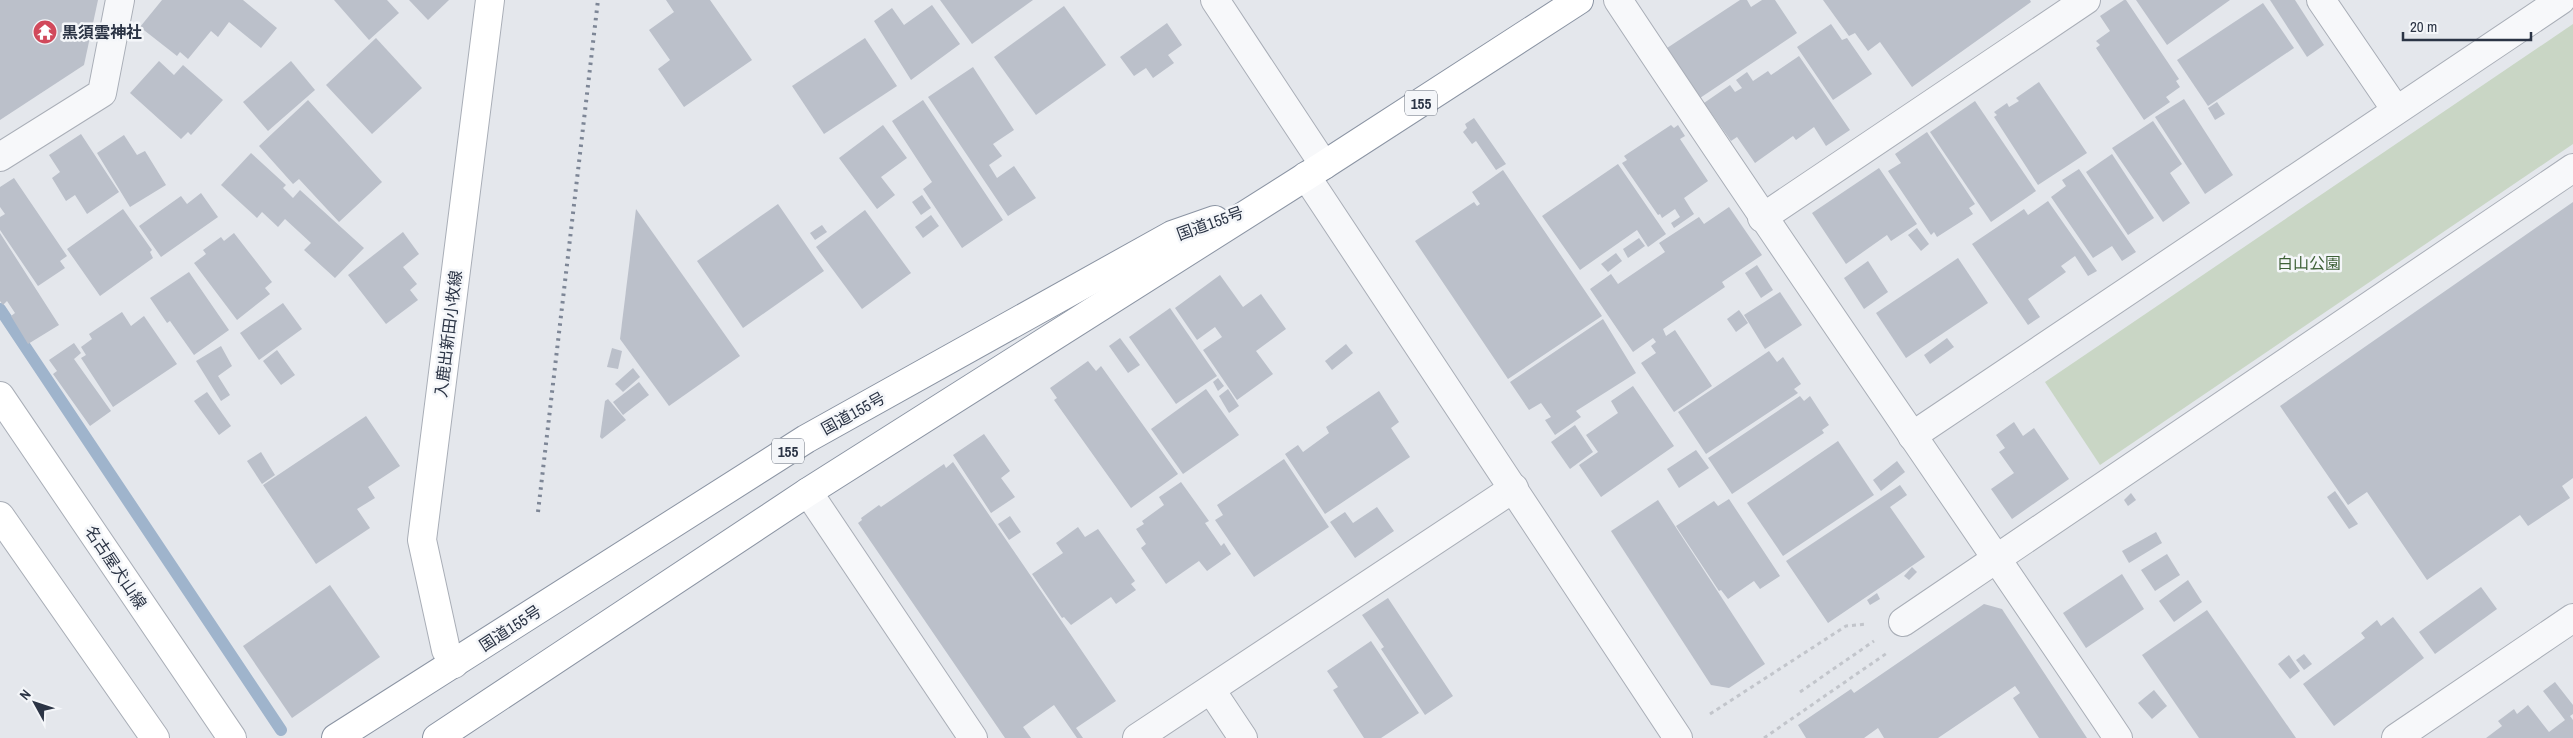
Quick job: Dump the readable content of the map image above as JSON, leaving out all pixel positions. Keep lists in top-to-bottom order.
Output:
{
  "streets": {
    "main road": [
      "155",
      "国道155号",
      "入鹿出新田小牧線",
      "名古屋犬山線"
    ]
  },
  "crossings": [
    ["国道155号", "入鹿出新田小牧線"]
  ],
  "parks": ["白山公園"],
  "places": {
    "temple": ["黒須雲神社"]
  },
  "scale_bar": "20 m",
  "north": "top left"
}
